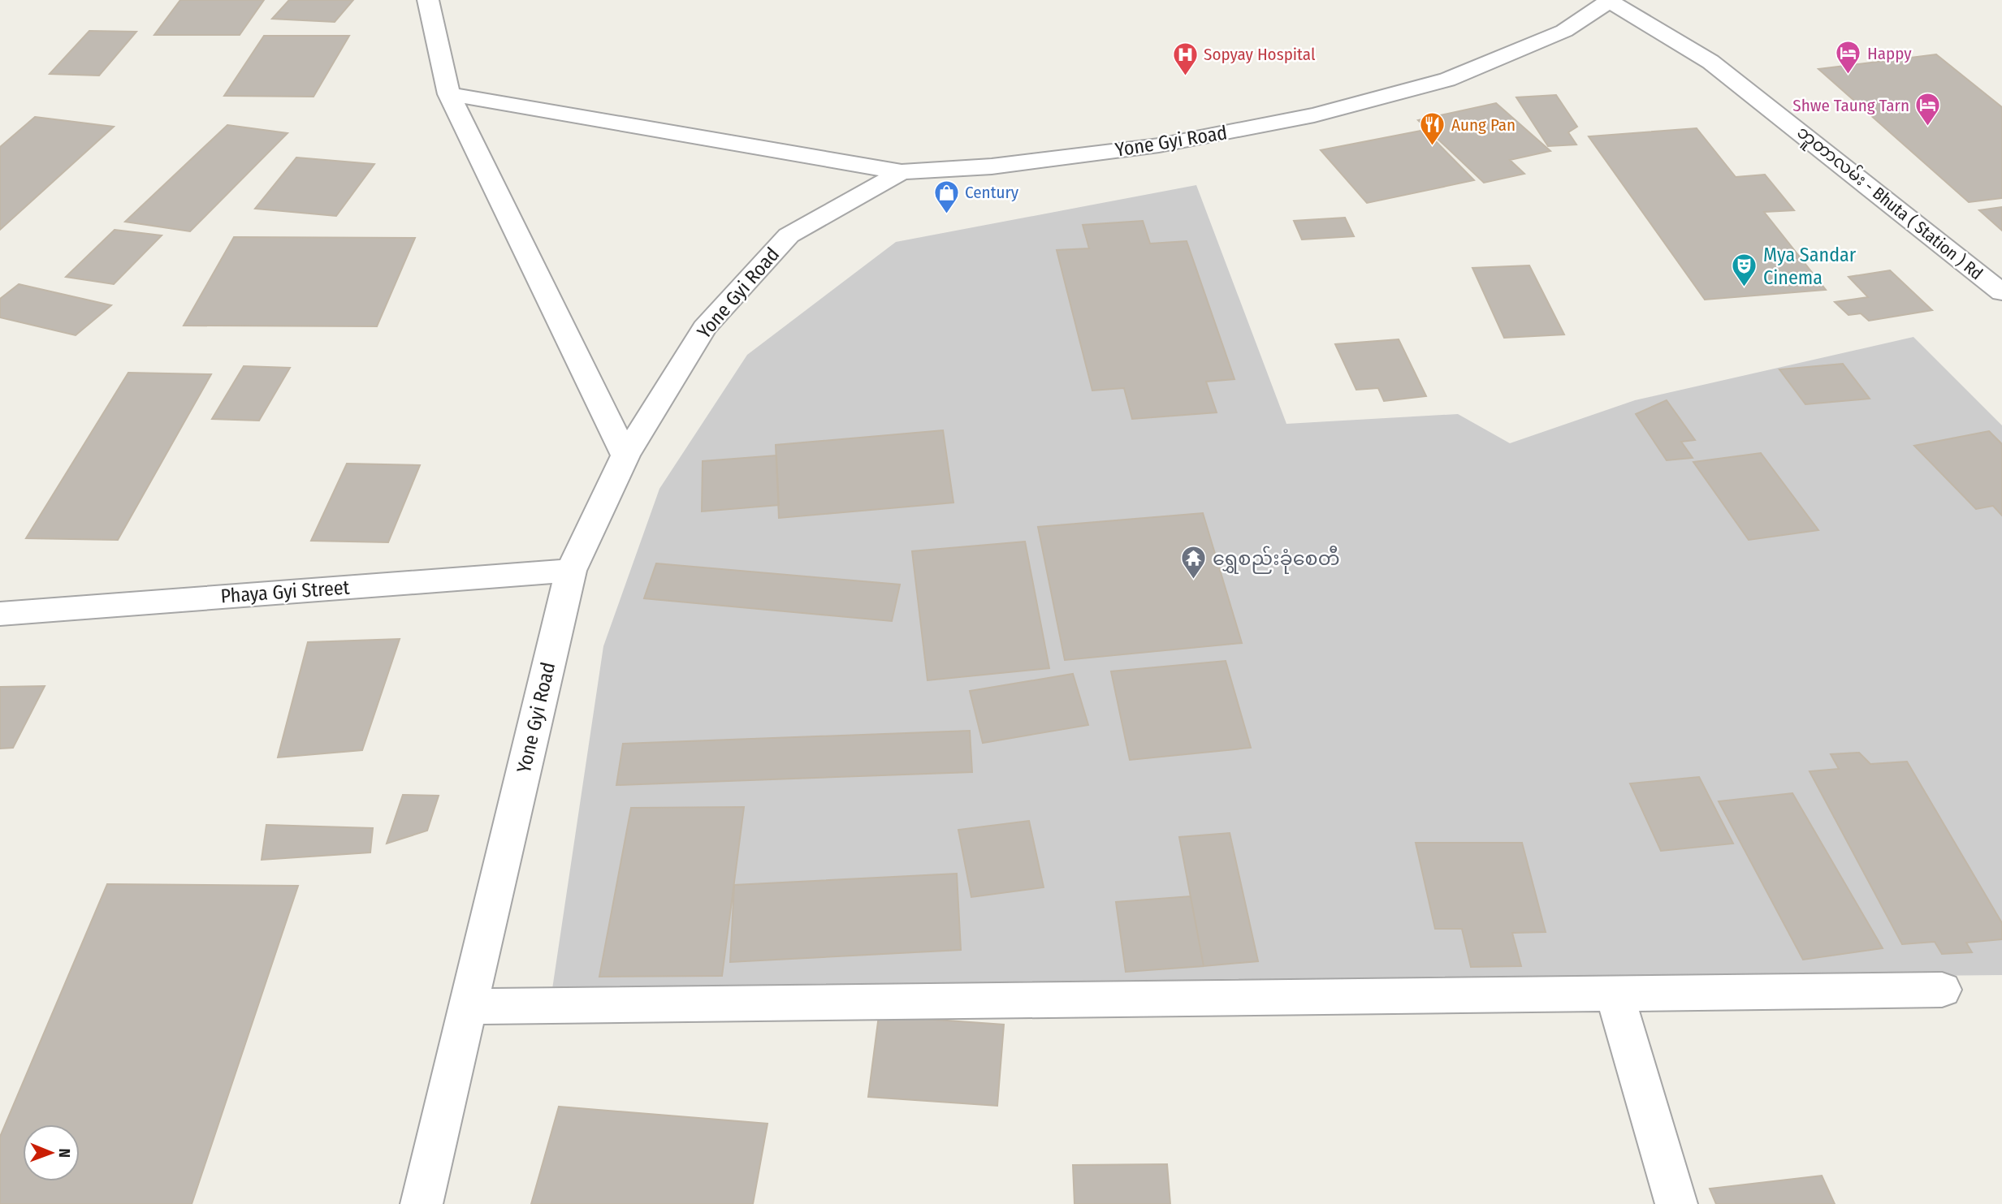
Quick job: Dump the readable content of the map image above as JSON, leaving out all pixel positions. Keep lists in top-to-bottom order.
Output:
{
  "streets": {
    "street": ["Yone Gyi Road", "ဘူတာလမ်း - Bhuta ( Station ) Rd", "Phaya Gyi Street"]
  },
  "crossings": [
    ["Yone Gyi Road", "ဘူတာလမ်း - Bhuta ( Station ) Rd"],
    ["Yone Gyi Road", "Phaya Gyi Street"]
  ],
  "places": {
    "hotel": ["Happy", "Shwe Taung Tarn"],
    "hospital": ["Sopyay Hospital"],
    "restaurant": ["Aung Pan"],
    "shop": ["Century"],
    "theatre": ["Mya Sandar Cinema"],
    "temple": ["ရွှေစည်းခုံစေတီ"]
  },
  "north": "right"
}
